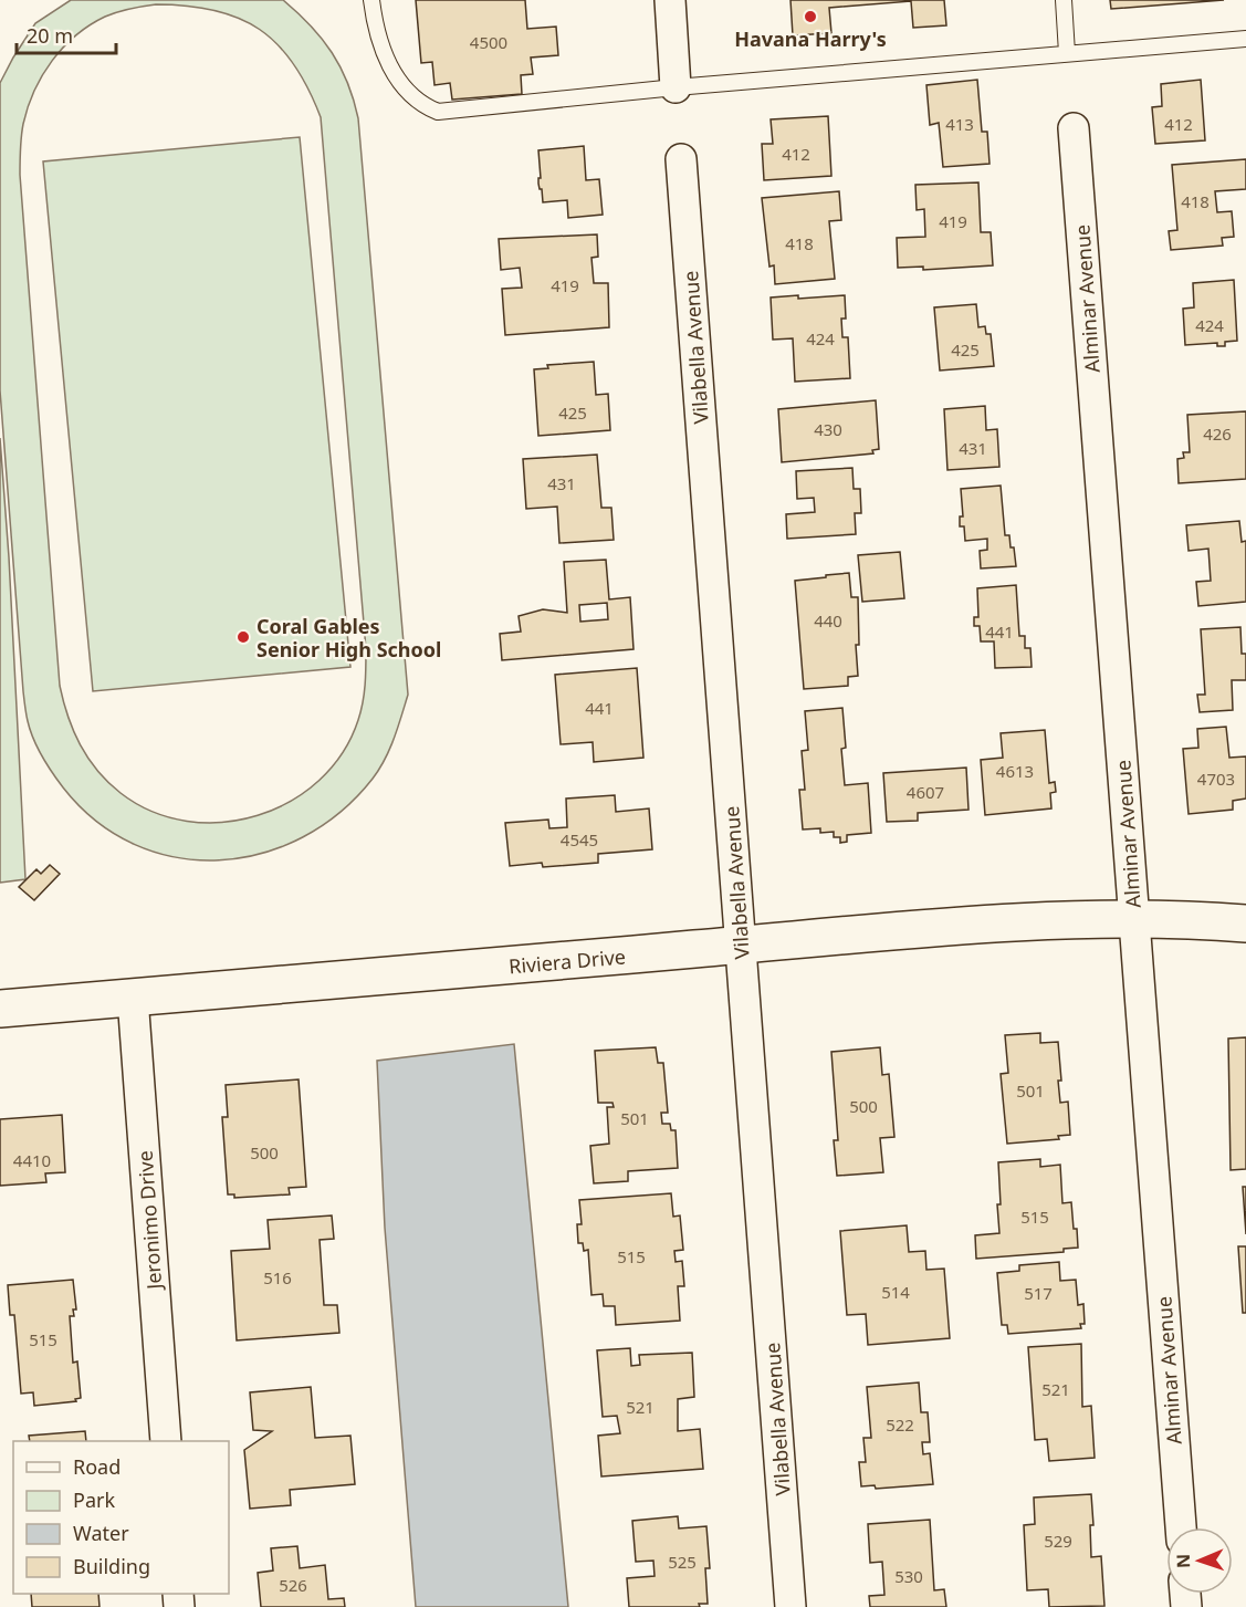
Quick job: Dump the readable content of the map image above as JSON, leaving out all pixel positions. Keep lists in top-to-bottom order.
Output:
{
  "streets": {
    "street": [
      "Alminar Avenue",
      "Vilabella Avenue",
      "Riviera Drive",
      "Jeronimo Drive"
    ]
  },
  "crossings": [
    ["Alminar Avenue", "Riviera Drive"],
    ["Vilabella Avenue", "Riviera Drive"],
    ["Riviera Drive", "Jeronimo Drive"]
  ],
  "places": ["Havana Harry's", "Coral Gables Senior High School"],
  "house_numbers": [
    "4500",
    "413",
    "412",
    "412",
    "418",
    "419",
    "418",
    "419",
    "424",
    "424",
    "425",
    "425",
    "430",
    "426",
    "431",
    "431",
    "440",
    "441",
    "441",
    "4613",
    "4703",
    "4607",
    "4545",
    "501",
    "500",
    "501",
    "500",
    "4410",
    "515",
    "515",
    "516",
    "514",
    "517",
    "515",
    "521",
    "521",
    "522",
    "529",
    "525",
    "530",
    "526"
  ],
  "legend": [
    "Road",
    "Park",
    "Water",
    "Building"
  ],
  "scale_bar": "20 m",
  "north": "left"
}
